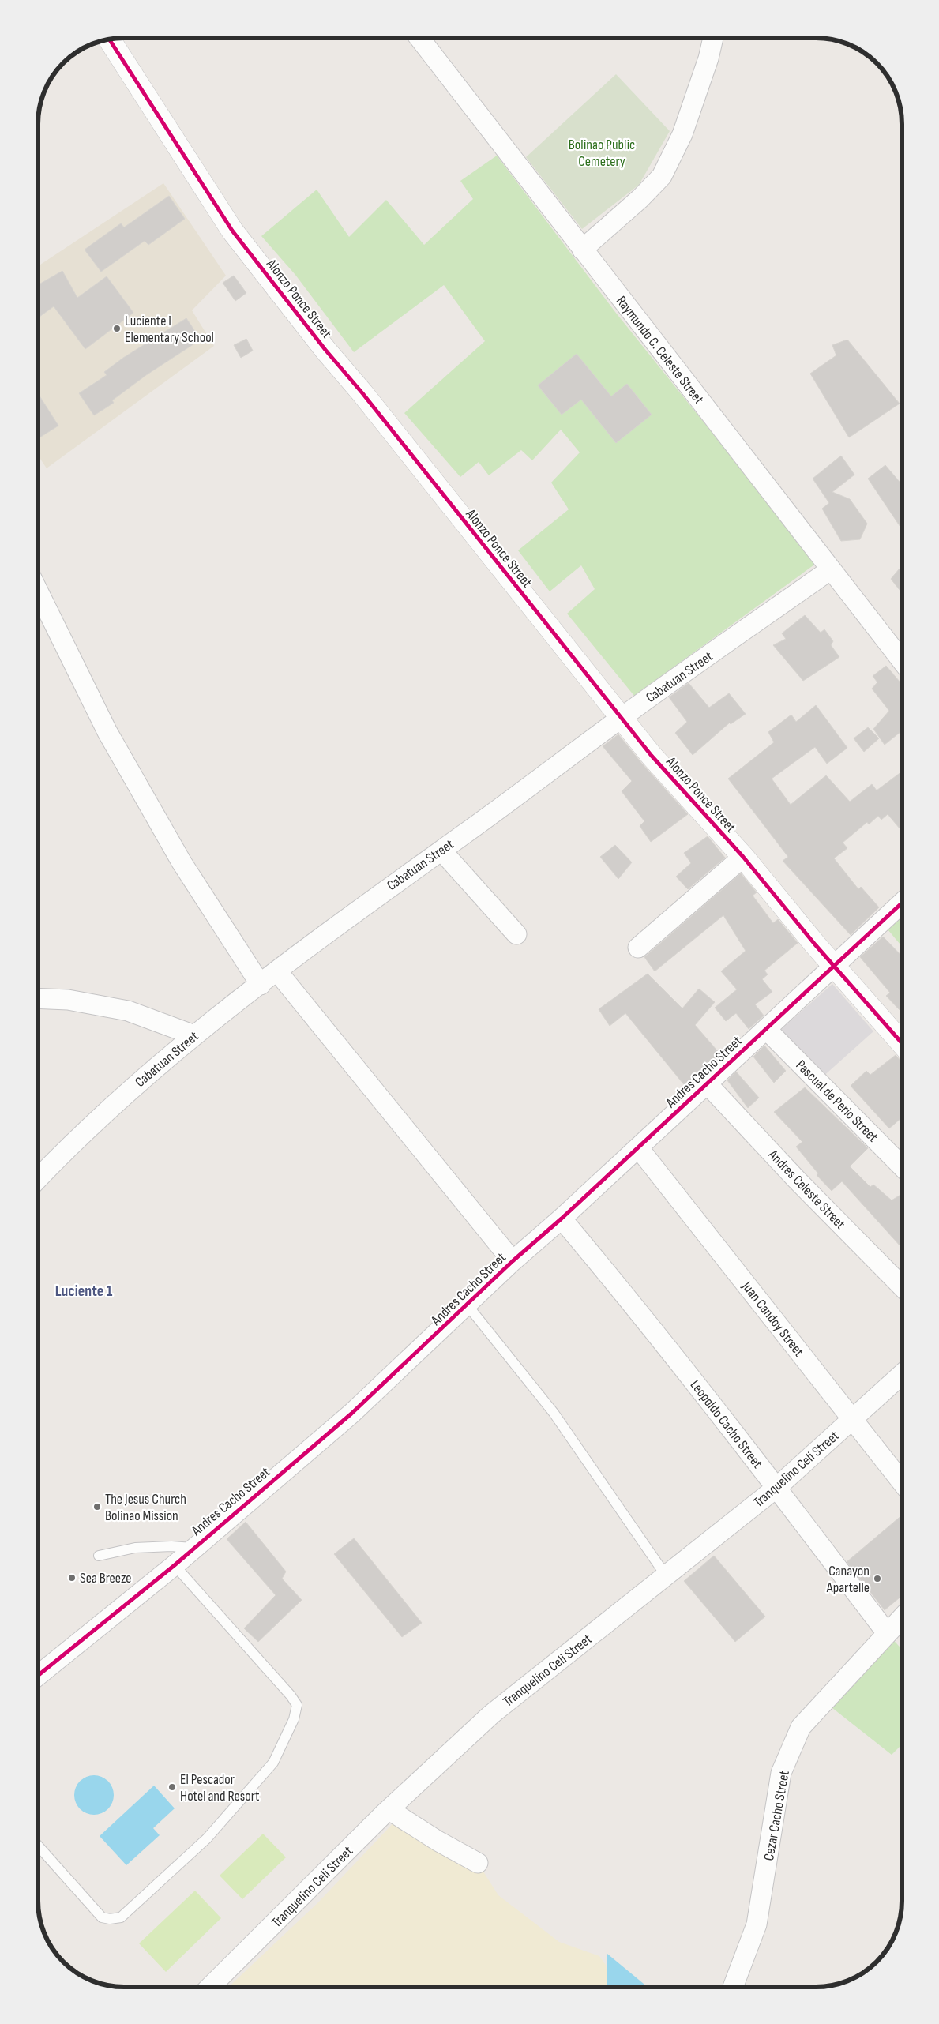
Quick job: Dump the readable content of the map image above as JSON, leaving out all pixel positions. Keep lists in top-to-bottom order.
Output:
{
  "streets": {
    "street": [
      "Alonzo Ponce Street",
      "Raymundo C. Celeste Street",
      "Cabatuan Street",
      "Andres Cacho Street",
      "Pascual de Perio Street",
      "Andres Celeste Street",
      "Juan Candoy Street",
      "Leopoldo Cacho Street",
      "Tranquelino Celi Street",
      "Cezar Cacho Street"
    ]
  },
  "crossings": [
    ["Alonzo Ponce Street", "Cabatuan Street"],
    ["Alonzo Ponce Street", "Andres Cacho Street"],
    ["Raymundo C. Celeste Street", "Cabatuan Street"],
    ["Andres Cacho Street", "Pascual de Perio Street"],
    ["Andres Cacho Street", "Andres Celeste Street"],
    ["Andres Cacho Street", "Juan Candoy Street"],
    ["Andres Cacho Street", "Leopoldo Cacho Street"],
    ["Juan Candoy Street", "Tranquelino Celi Street"],
    ["Leopoldo Cacho Street", "Tranquelino Celi Street"],
    ["Leopoldo Cacho Street", "Cezar Cacho Street"]
  ],
  "districts": ["Luciente 1"],
  "parks": ["Bolinao Public Cemetery"],
  "places": [
    "Luciente I Elementary School",
    "The Jesus Church Bolinao Mission",
    "Sea Breeze",
    "Canayon Apartelle",
    "El Pescador Hotel and Resort"
  ]
}
